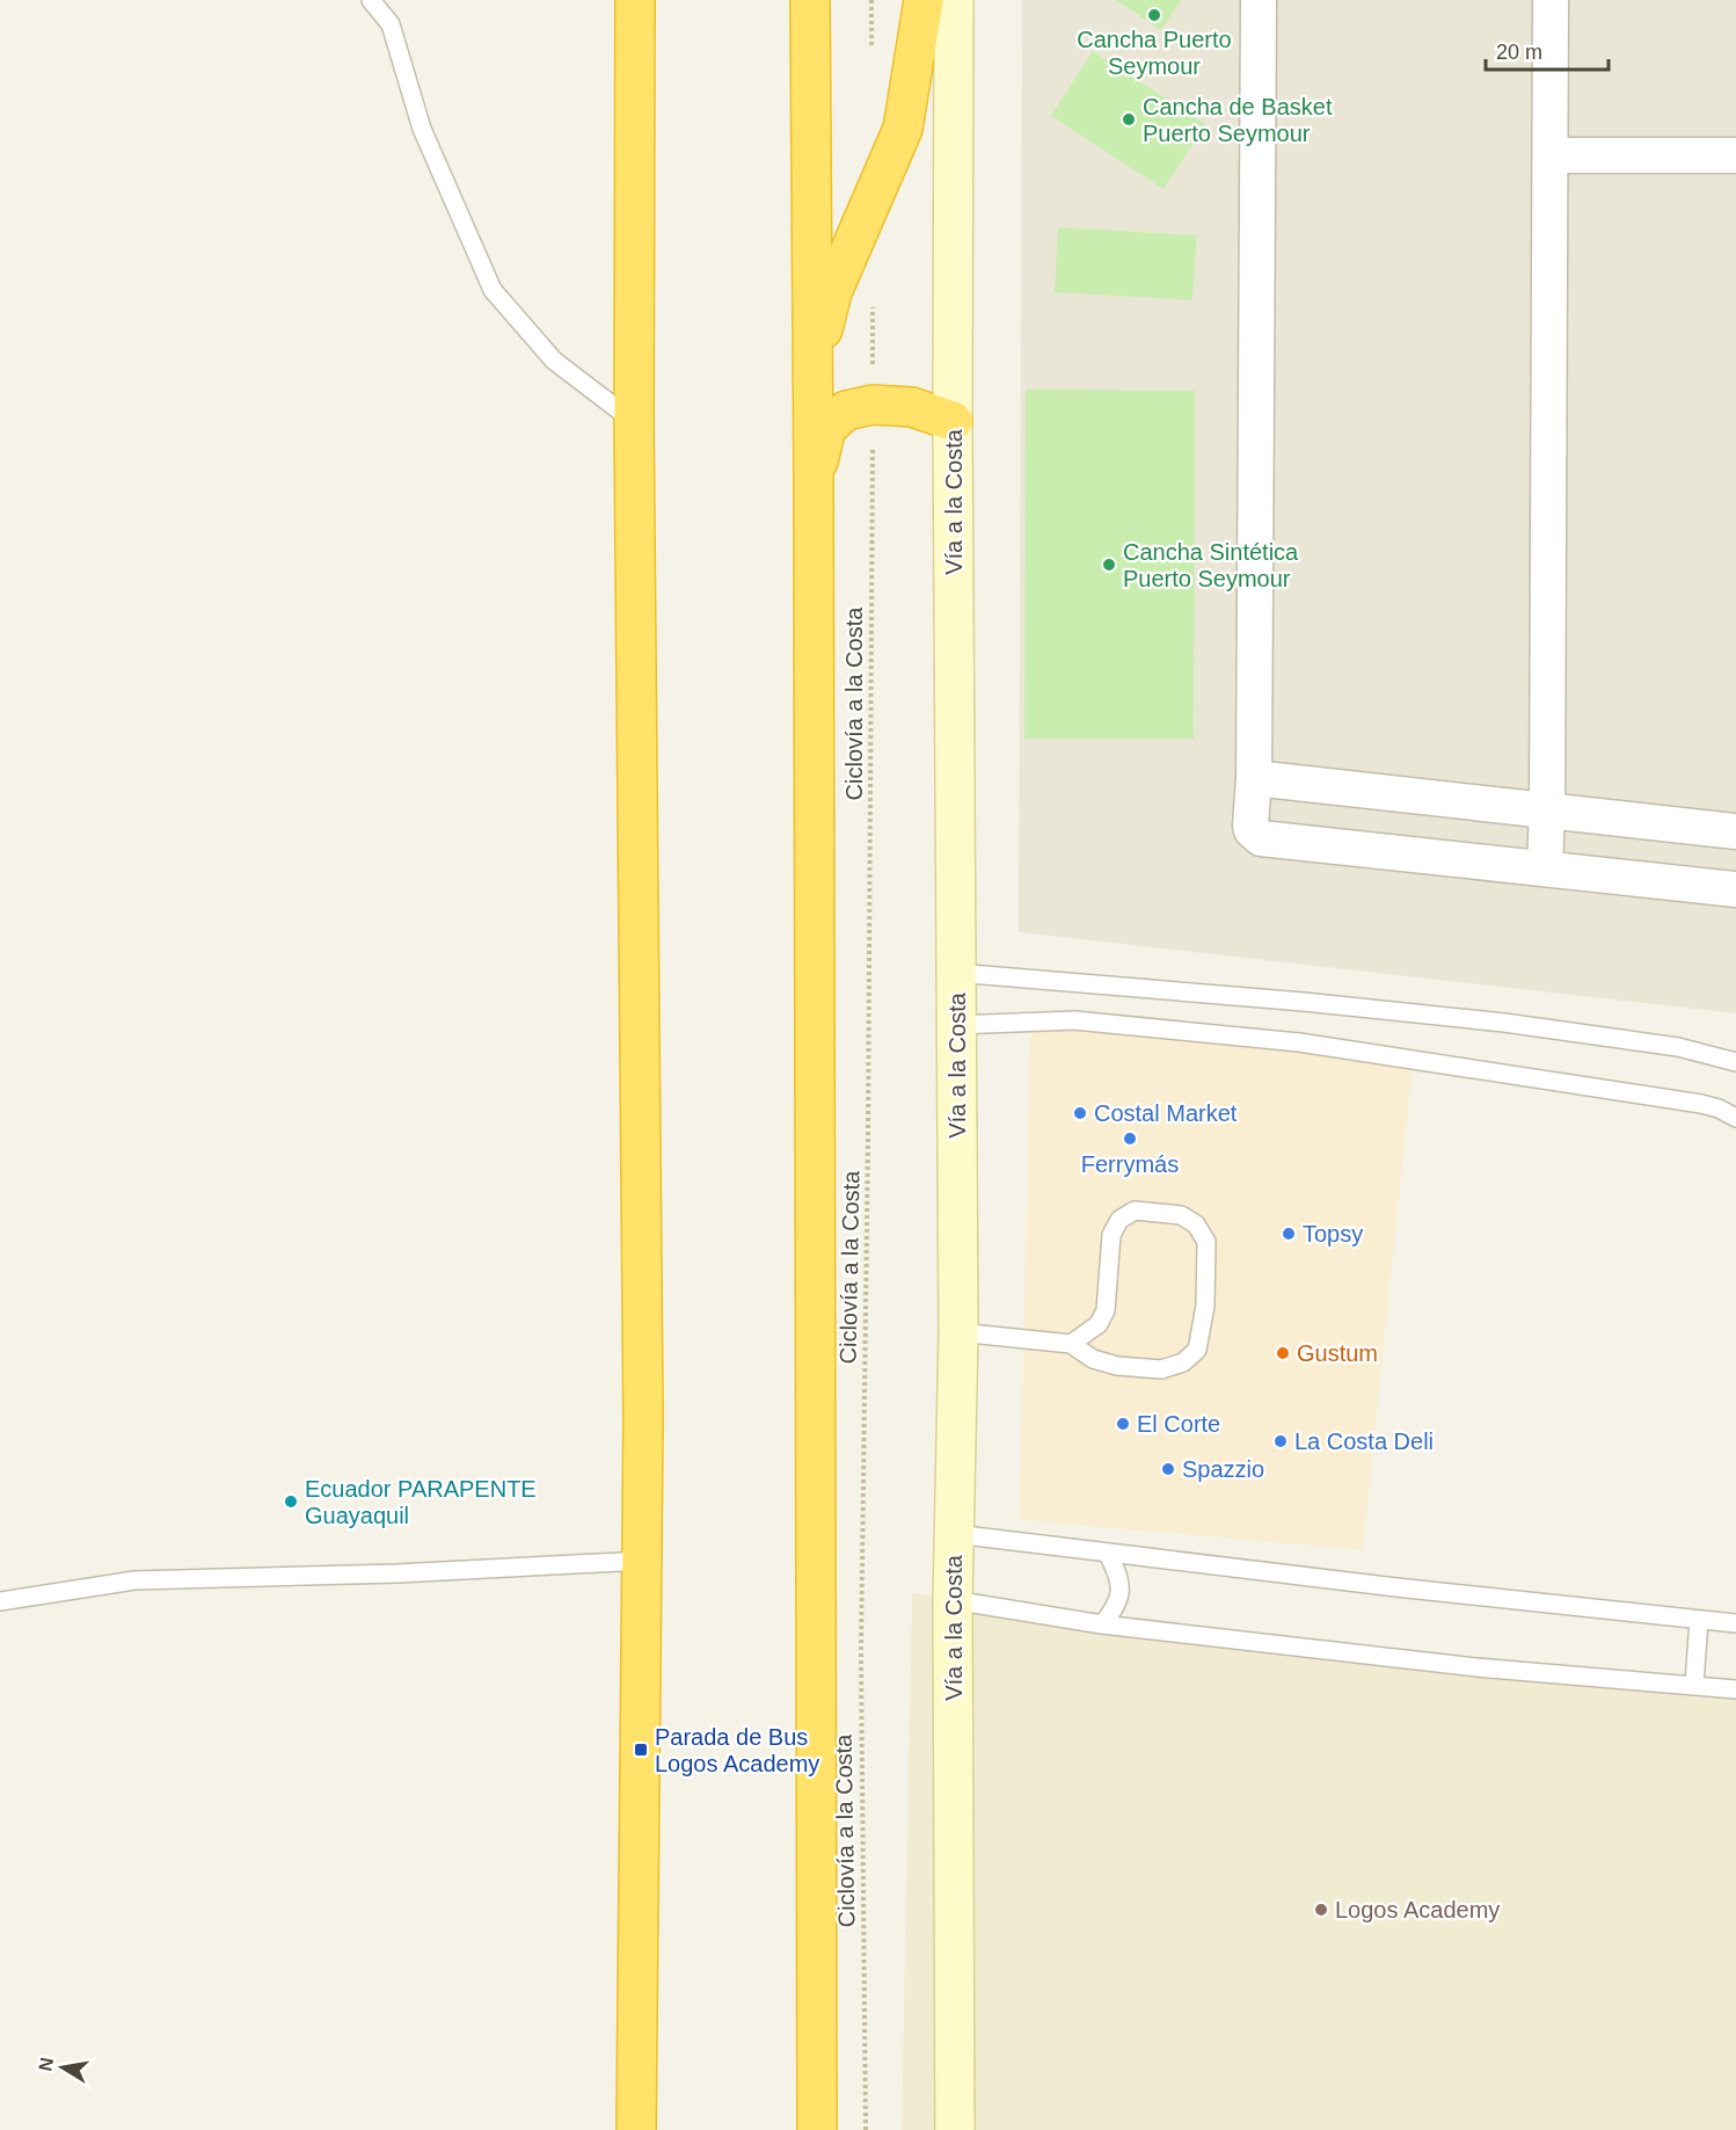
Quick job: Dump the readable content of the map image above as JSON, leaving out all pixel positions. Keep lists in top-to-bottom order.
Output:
{
  "streets": {
    "street": ["Vía a la Costa"],
    "path": ["Ciclovía a la Costa"]
  },
  "places": {
    "other": [
      "Cancha Puerto Seymour",
      "Cancha de Basket Puerto Seymour",
      "Cancha Sintética Puerto Seymour",
      "Costal Market",
      "Ferrymás",
      "Topsy",
      "Gustum",
      "El Corte",
      "La Costa Deli",
      "Spazzio",
      "Ecuador PARAPENTE Guayaquil",
      "Logos Academy"
    ],
    "transit": ["Parada de Bus Logos Academy"]
  },
  "scale_bar": "20 m",
  "north": "left"
}
